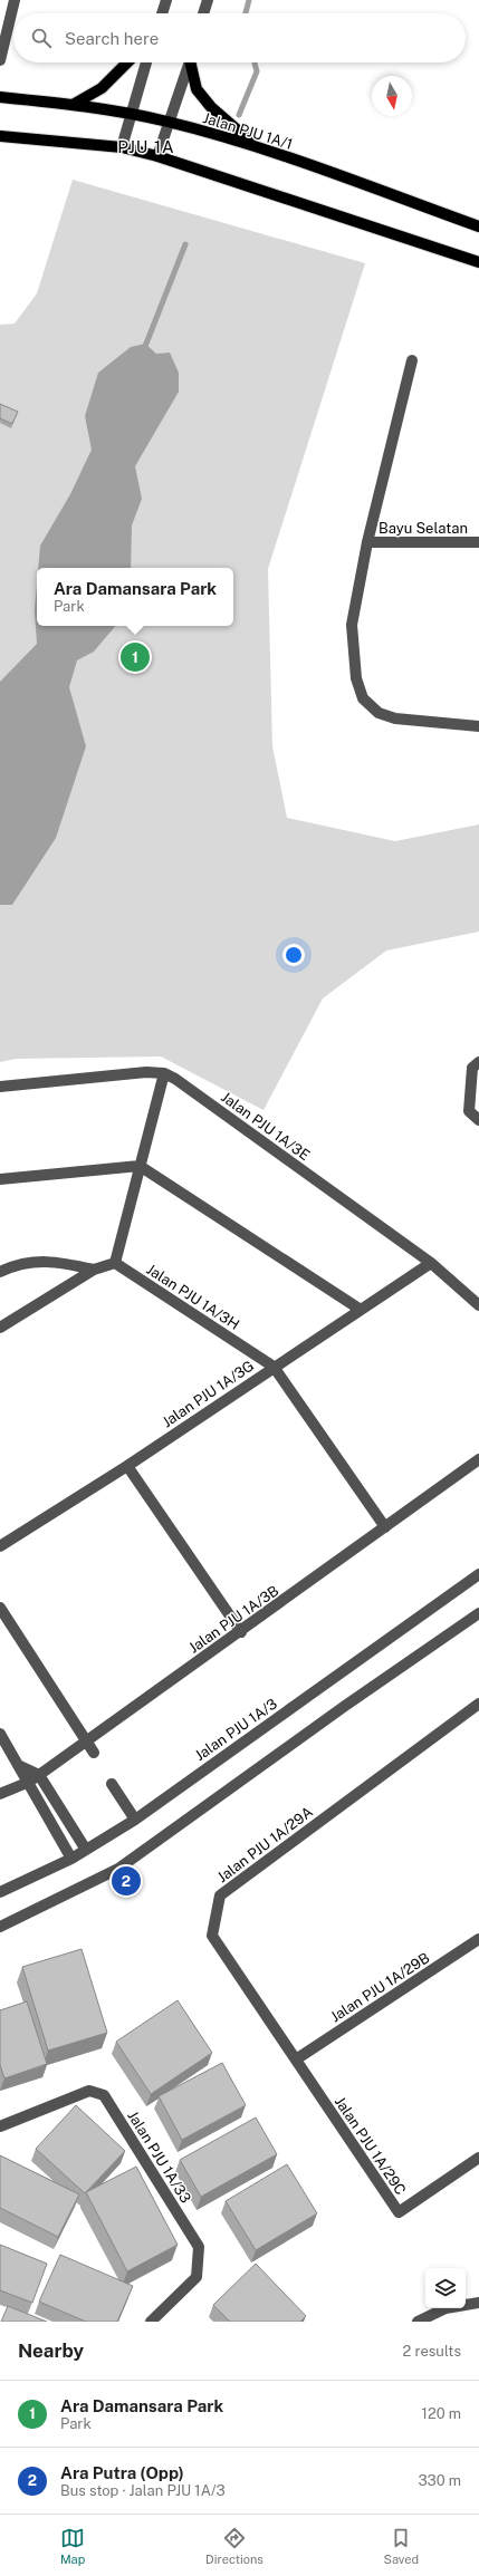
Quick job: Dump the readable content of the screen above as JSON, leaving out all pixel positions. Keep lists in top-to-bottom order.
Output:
{
  "streets": {
    "main road": ["Jalan PJU 1A/1"],
    "street": [
      "Bayu Selatan",
      "Jalan PJU 1A/3E",
      "Jalan PJU 1A/3H",
      "Jalan PJU 1A/3G",
      "Jalan PJU 1A/3B",
      "Jalan PJU 1A/3",
      "Jalan PJU 1A/29A",
      "Jalan PJU 1A/29B",
      "Jalan PJU 1A/29C",
      "Jalan PJU 1A/33"
    ]
  },
  "crossings": [
    ["Jalan PJU 1A/3E", "Jalan PJU 1A/3G"],
    ["Jalan PJU 1A/3H", "Jalan PJU 1A/3G"],
    ["Jalan PJU 1A/29A", "Jalan PJU 1A/29B"],
    ["Jalan PJU 1A/29A", "Jalan PJU 1A/29C"],
    ["Jalan PJU 1A/29B", "Jalan PJU 1A/29C"]
  ],
  "districts": ["PJU 1A"],
  "north": "bottom",
  "page": {
    "search": "Search here",
    "popup": ["Ara Damansara Park", "Park"],
    "pins": ["1", "2"],
    "heading": ["Nearby", "2 results"],
    "list": [
      {
        "mark": "1",
        "name": "Ara Damansara Park",
        "note": "Park",
        "value": "120 m"
      },
      {
        "mark": "2",
        "name": "Ara Putra (Opp)",
        "note": "Bus stop · Jalan PJU 1A/3",
        "value": "330 m"
      }
    ],
    "nav": ["Map", "Directions", "Saved"]
  }
}
